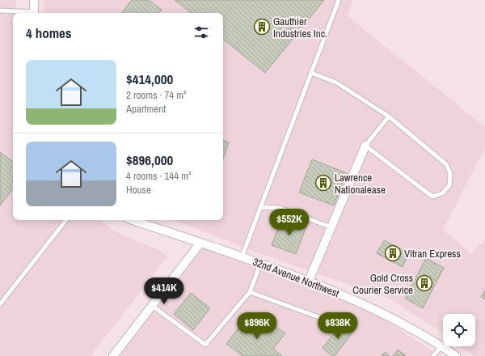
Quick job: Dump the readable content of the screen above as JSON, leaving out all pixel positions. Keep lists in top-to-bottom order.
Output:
{
  "streets": {
    "street": ["32nd Avenue Northwest"]
  },
  "places": {
    "building": [
      "Gauthier Industries Inc.",
      "Lawrence Nationalease",
      "Vitran Express",
      "Gold Cross Courier Service"
    ]
  },
  "page": {
    "heading": "4 homes",
    "list": [
      {
        "name": "$414,000",
        "note": "2 rooms · 74 m² · Apartment"
      },
      {
        "name": "$896,000",
        "note": "4 rooms · 144 m² · House"
      }
    ],
    "price": [
      "$552K",
      "$414K",
      "$896K",
      "$838K"
    ]
  }
}
